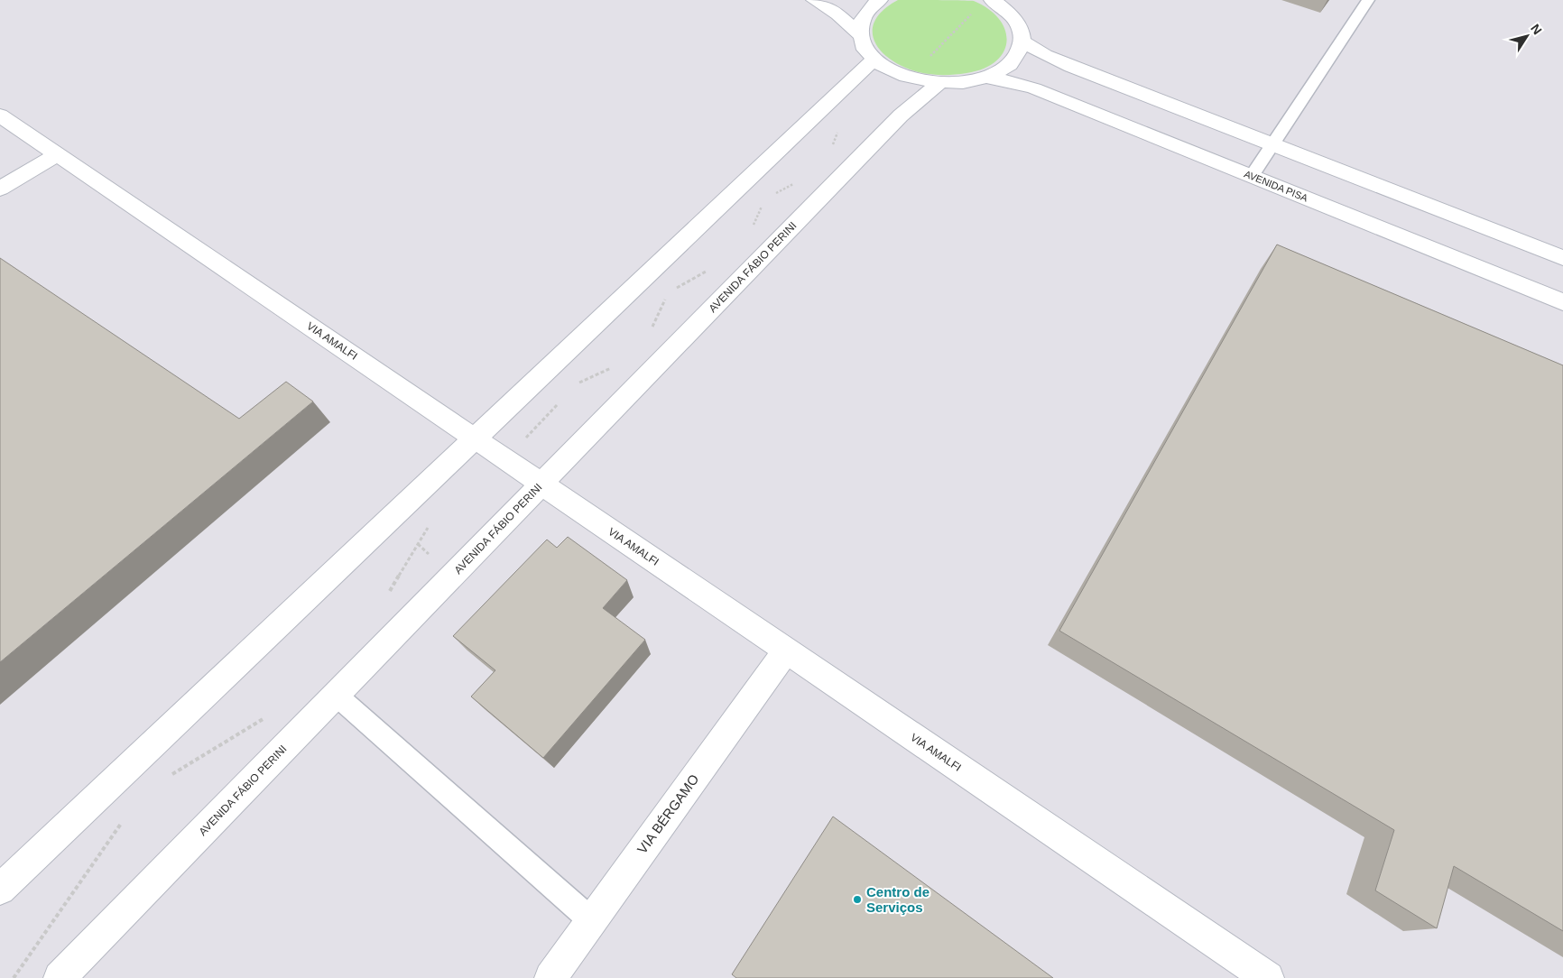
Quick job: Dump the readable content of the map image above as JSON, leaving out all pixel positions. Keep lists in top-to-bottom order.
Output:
{
  "streets": {
    "street": [
      "AVENIDA PISA",
      "AVENIDA FÁBIO PERINI",
      "VIA AMALFI",
      "VIA BÉRGAMO"
    ]
  },
  "crossings": [
    ["AVENIDA FÁBIO PERINI", "VIA AMALFI"],
    ["VIA AMALFI", "VIA BÉRGAMO"]
  ],
  "places": ["Centro de Serviços"],
  "north": "top right"
}
